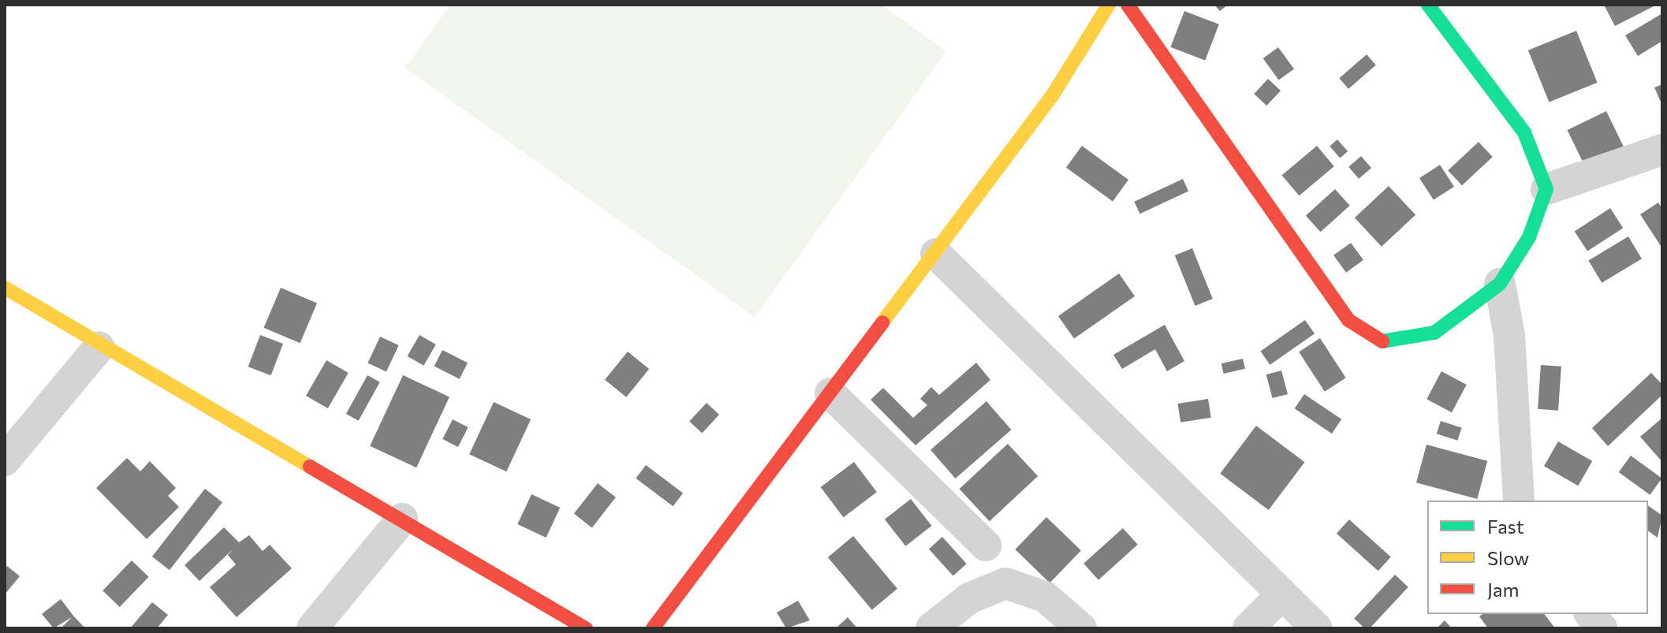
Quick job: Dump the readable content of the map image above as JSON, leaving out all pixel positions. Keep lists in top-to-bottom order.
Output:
{
  "legend": ["Fast", "Slow", "Jam"]
}
